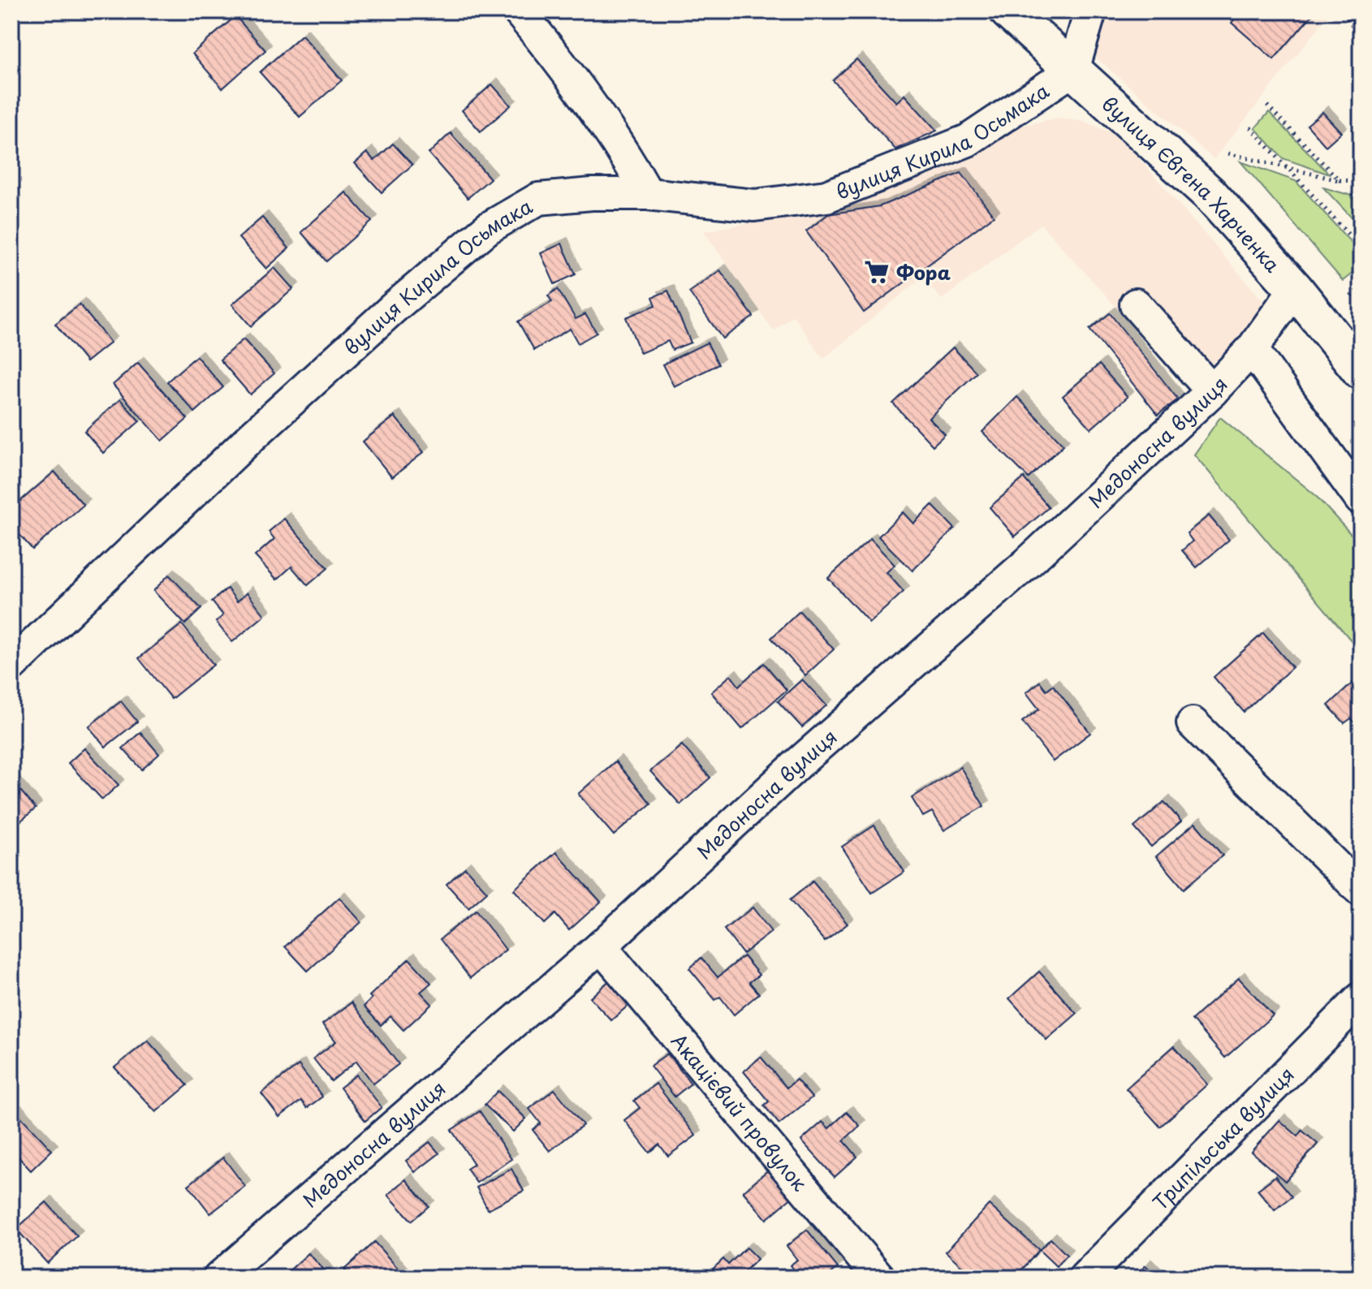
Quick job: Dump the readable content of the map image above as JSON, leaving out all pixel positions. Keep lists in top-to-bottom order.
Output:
{
  "streets": {
    "main road": ["вулиця Євгена Харченка"],
    "street": [
      "вулиця Кирила Осьмака",
      "Медоносна вулиця",
      "Акацієвий провулок",
      "Трипільська вулиця"
    ]
  },
  "crossings": [
    ["вулиця Кирила Осьмака", "вулиця Євгена Харченка"],
    ["вулиця Євгена Харченка", "Медоносна вулиця"],
    ["Медоносна вулиця", "Акацієвий провулок"]
  ],
  "places": {
    "supermarket": ["Фора"]
  }
}
